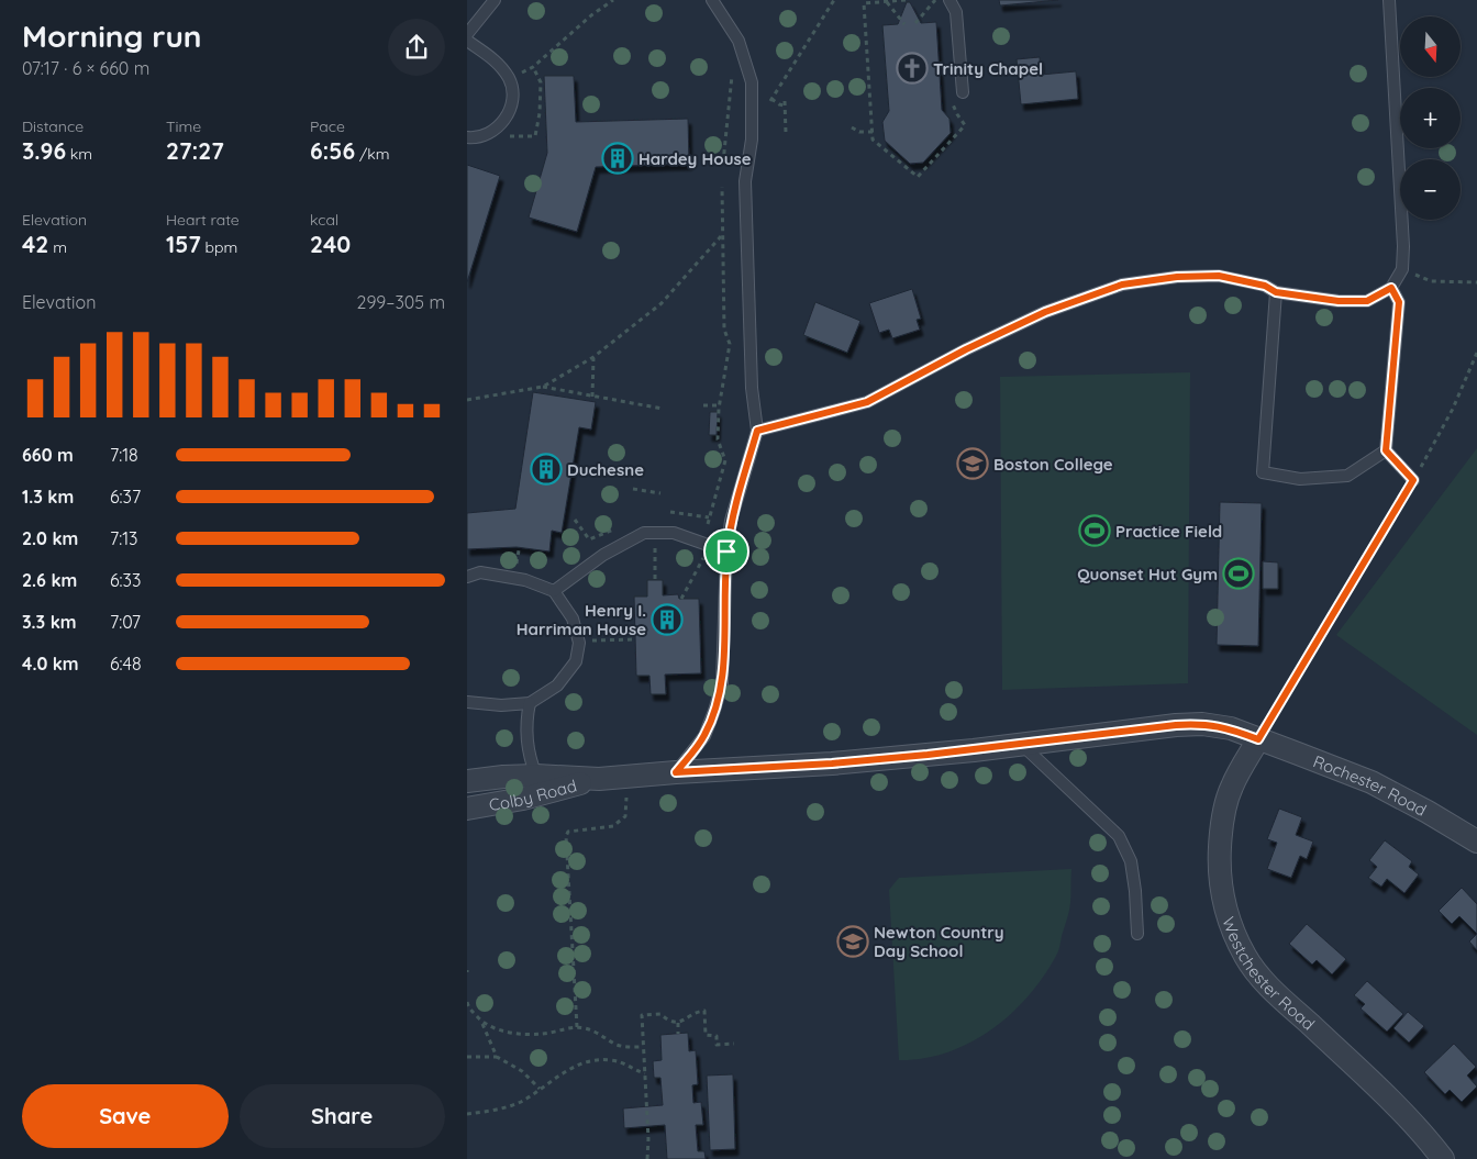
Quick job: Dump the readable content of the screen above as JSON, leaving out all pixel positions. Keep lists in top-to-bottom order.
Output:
{
  "streets": {
    "street": ["Rochester Road", "Colby Road", "Westchester Road"]
  },
  "crossings": [
    ["Rochester Road", "Colby Road"],
    ["Rochester Road", "Westchester Road"],
    ["Colby Road", "Westchester Road"]
  ],
  "places": {
    "church": ["Trinity Chapel"],
    "building": ["Hardey House", "Duchesne", "Henry I. Harriman House"],
    "school or university": ["Boston College", "Newton Country Day School"],
    "sports": ["Practice Field", "Quonset Hut Gym"]
  },
  "north": "bottom",
  "page": {
    "heading": ["Morning run", "07:17 · 6 × 660 m"],
    "map_buttons": ["+", "−"],
    "stats": [
      ["Distance", "3.96 km"],
      ["Time", "27:27"],
      ["Pace", "6:56 /km"],
      ["Elevation", "42 m"],
      ["Heart rate", "157 bpm"],
      ["kcal", "240"]
    ],
    "chart": ["Elevation", "299–305 m"],
    "list": [
      {
        "name": "660 m",
        "note": "7:18"
      },
      {
        "name": "1.3 km",
        "note": "6:37"
      },
      {
        "name": "2.0 km",
        "note": "7:13"
      },
      {
        "name": "2.6 km",
        "note": "6:33"
      },
      {
        "name": "3.3 km",
        "note": "7:07"
      },
      {
        "name": "4.0 km",
        "note": "6:48"
      }
    ],
    "buttons": ["Save", "Share"]
  }
}
